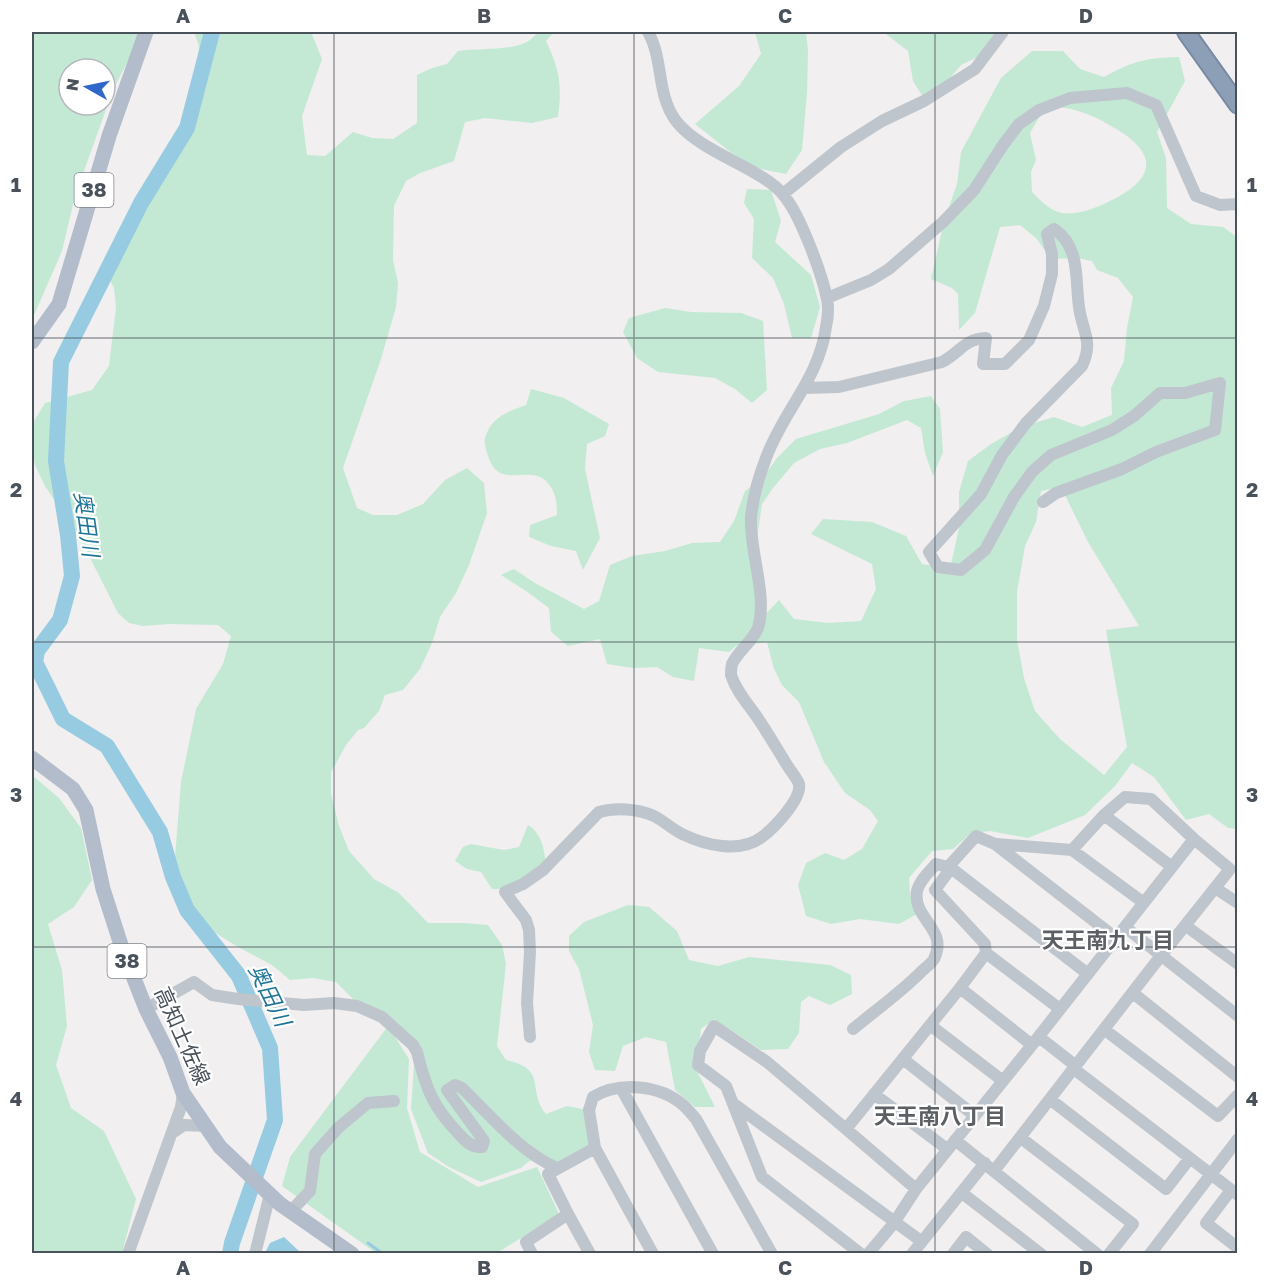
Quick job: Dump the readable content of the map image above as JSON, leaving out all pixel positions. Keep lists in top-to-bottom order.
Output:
{
  "streets": {
    "main road": ["38", "高知土佐線"]
  },
  "districts": ["天王南九丁目", "天王南八丁目"],
  "water": ["奥田川"],
  "north": "left",
  "grid": {
    "columns": [
      "A",
      "B",
      "C",
      "D"
    ],
    "rows": [
      "1",
      "2",
      "3",
      "4"
    ]
  }
}
